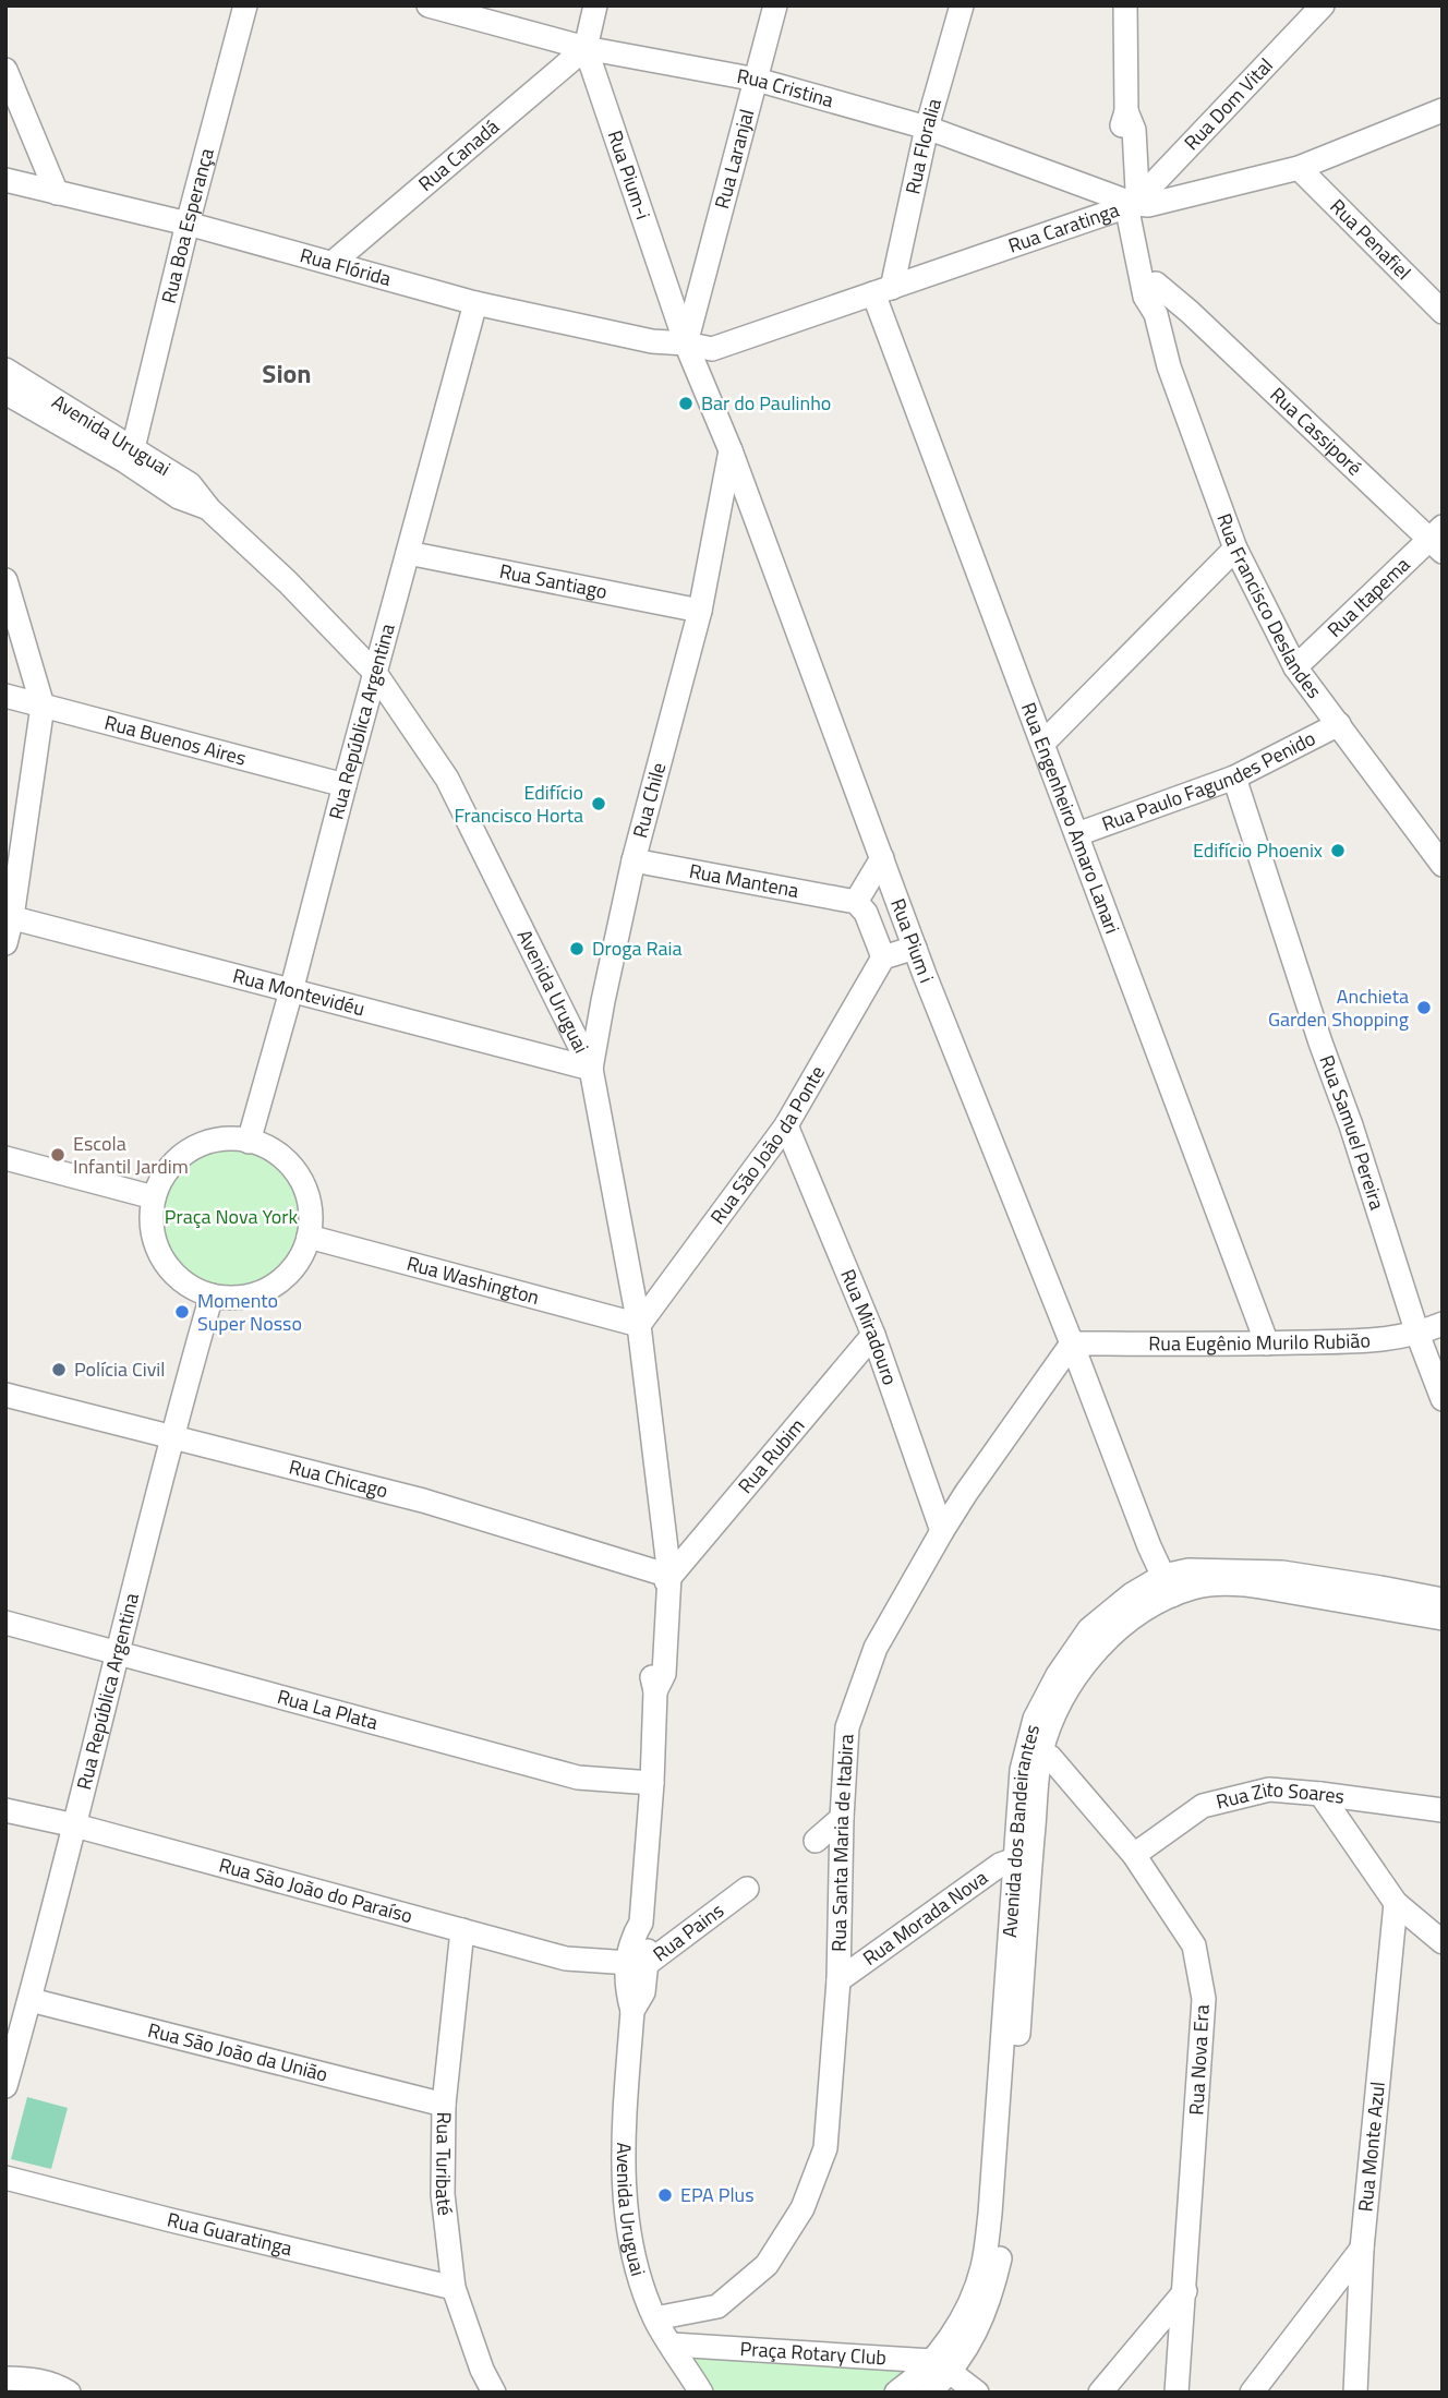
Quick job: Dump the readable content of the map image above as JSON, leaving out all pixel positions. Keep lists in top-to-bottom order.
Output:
{
  "streets": {
    "street": [
      "Rua Cristina",
      "Rua Dom Vital",
      "Rua Floralia",
      "Rua Canadá",
      "Rua Laranjal",
      "Rua Pium-i",
      "Rua Boa Esperança",
      "Rua Caratinga",
      "Rua Penafiel",
      "Rua Flórida",
      "Rua Cassiporé",
      "Avenida Uruguai",
      "Rua Santiago",
      "Rua Itapema",
      "Rua Francisco Deslandes",
      "Rua República Argentina",
      "Rua Buenos Aires",
      "Rua Paulo Fagundes Penido",
      "Rua Chile",
      "Rua Engenheiro Amaro Lanari",
      "Rua Mantena",
      "Rua Pium i",
      "Rua Montevidéu",
      "Rua Samuel Pereira",
      "Rua São João da Ponte",
      "Rua Washington",
      "Rua Miradouro",
      "Rua Eugênio Murilo Rubião",
      "Rua Rubim",
      "Rua Chicago",
      "Rua La Plata",
      "Rua Zito Soares",
      "Avenida dos Bandeirantes",
      "Rua Santa Maria de Itabira",
      "Rua São João do Paraíso",
      "Rua Morada Nova",
      "Rua Pains",
      "Rua São João da União",
      "Rua Nova Era",
      "Rua Monte Azul",
      "Rua Turibaté",
      "Rua Guaratinga",
      "Praça Rotary Club"
    ]
  },
  "crossings": [
    ["Rua Cristina", "Rua Dom Vital"],
    ["Rua Cristina", "Rua Floralia"],
    ["Rua Cristina", "Rua Canadá"],
    ["Rua Cristina", "Rua Laranjal"],
    ["Rua Cristina", "Rua Pium-i"],
    ["Rua Cristina", "Rua Caratinga"],
    ["Rua Cristina", "Rua Francisco Deslandes"],
    ["Rua Dom Vital", "Rua Caratinga"],
    ["Rua Dom Vital", "Rua Francisco Deslandes"],
    ["Rua Floralia", "Rua Caratinga"],
    ["Rua Floralia", "Rua Engenheiro Amaro Lanari"],
    ["Rua Canadá", "Rua Pium-i"],
    ["Rua Canadá", "Rua Flórida"],
    ["Rua Laranjal", "Rua Pium-i"],
    ["Rua Laranjal", "Rua Caratinga"],
    ["Rua Laranjal", "Rua Flórida"],
    ["Rua Laranjal", "Rua Pium i"],
    ["Rua Boa Esperança", "Rua Flórida"],
    ["Rua Boa Esperança", "Avenida Uruguai"],
    ["Rua Caratinga", "Rua Penafiel"],
    ["Rua Caratinga", "Rua Flórida"],
    ["Rua Caratinga", "Rua Francisco Deslandes"],
    ["Rua Caratinga", "Rua Engenheiro Amaro Lanari"],
    ["Rua Caratinga", "Rua Pium i"],
    ["Rua Flórida", "Rua República Argentina"],
    ["Rua Flórida", "Rua Pium i"],
    ["Rua Cassiporé", "Rua Itapema"],
    ["Rua Cassiporé", "Rua Francisco Deslandes"],
    ["Avenida Uruguai", "Rua República Argentina"],
    ["Avenida Uruguai", "Rua Chile"],
    ["Avenida Uruguai", "Rua Montevidéu"],
    ["Avenida Uruguai", "Rua São João da Ponte"],
    ["Avenida Uruguai", "Rua Washington"],
    ["Avenida Uruguai", "Rua Rubim"],
    ["Avenida Uruguai", "Rua Chicago"],
    ["Avenida Uruguai", "Rua La Plata"],
    ["Avenida Uruguai", "Rua Santa Maria de Itabira"],
    ["Avenida Uruguai", "Rua São João do Paraíso"],
    ["Avenida Uruguai", "Rua Pains"],
    ["Avenida Uruguai", "Praça Rotary Club"],
    ["Rua Santiago", "Rua República Argentina"],
    ["Rua Santiago", "Rua Chile"],
    ["Rua Itapema", "Rua Francisco Deslandes"],
    ["Rua Francisco Deslandes", "Rua Paulo Fagundes Penido"],
    ["Rua República Argentina", "Rua Buenos Aires"],
    ["Rua República Argentina", "Rua Montevidéu"],
    ["Rua República Argentina", "Rua Washington"],
    ["Rua República Argentina", "Rua Chicago"],
    ["Rua República Argentina", "Rua La Plata"],
    ["Rua República Argentina", "Rua São João do Paraíso"],
    ["Rua República Argentina", "Rua São João da União"],
    ["Rua Paulo Fagundes Penido", "Rua Engenheiro Amaro Lanari"],
    ["Rua Paulo Fagundes Penido", "Rua Samuel Pereira"],
    ["Rua Chile", "Rua Mantena"],
    ["Rua Chile", "Rua Pium i"],
    ["Rua Chile", "Rua Montevidéu"],
    ["Rua Engenheiro Amaro Lanari", "Rua Eugênio Murilo Rubião"],
    ["Rua Pium i", "Rua Eugênio Murilo Rubião"],
    ["Rua Pium i", "Rua Santa Maria de Itabira"],
    ["Rua Samuel Pereira", "Rua Eugênio Murilo Rubião"],
    ["Rua São João da Ponte", "Rua Washington"],
    ["Rua São João da Ponte", "Rua Miradouro"],
    ["Rua Miradouro", "Rua Rubim"],
    ["Rua Miradouro", "Rua Santa Maria de Itabira"],
    ["Rua Eugênio Murilo Rubião", "Rua Santa Maria de Itabira"],
    ["Rua Rubim", "Rua Chicago"],
    ["Rua Zito Soares", "Rua Nova Era"],
    ["Avenida dos Bandeirantes", "Rua Morada Nova"],
    ["Avenida dos Bandeirantes", "Rua Nova Era"],
    ["Avenida dos Bandeirantes", "Praça Rotary Club"],
    ["Rua Santa Maria de Itabira", "Rua Morada Nova"],
    ["Rua São João do Paraíso", "Rua Pains"],
    ["Rua São João do Paraíso", "Rua Turibaté"],
    ["Rua São João da União", "Rua Turibaté"],
    ["Rua Turibaté", "Rua Guaratinga"]
  ],
  "districts": ["Sion"],
  "parks": ["Praça Nova York"],
  "places": [
    "Bar do Paulinho",
    "Edifício Francisco Horta",
    "Edifício Phoenix",
    "Droga Raia",
    "Anchieta Garden Shopping",
    "Escola Infantil Jardim",
    "Momento Super Nosso",
    "Polícia Civil",
    "EPA Plus"
  ]
}
